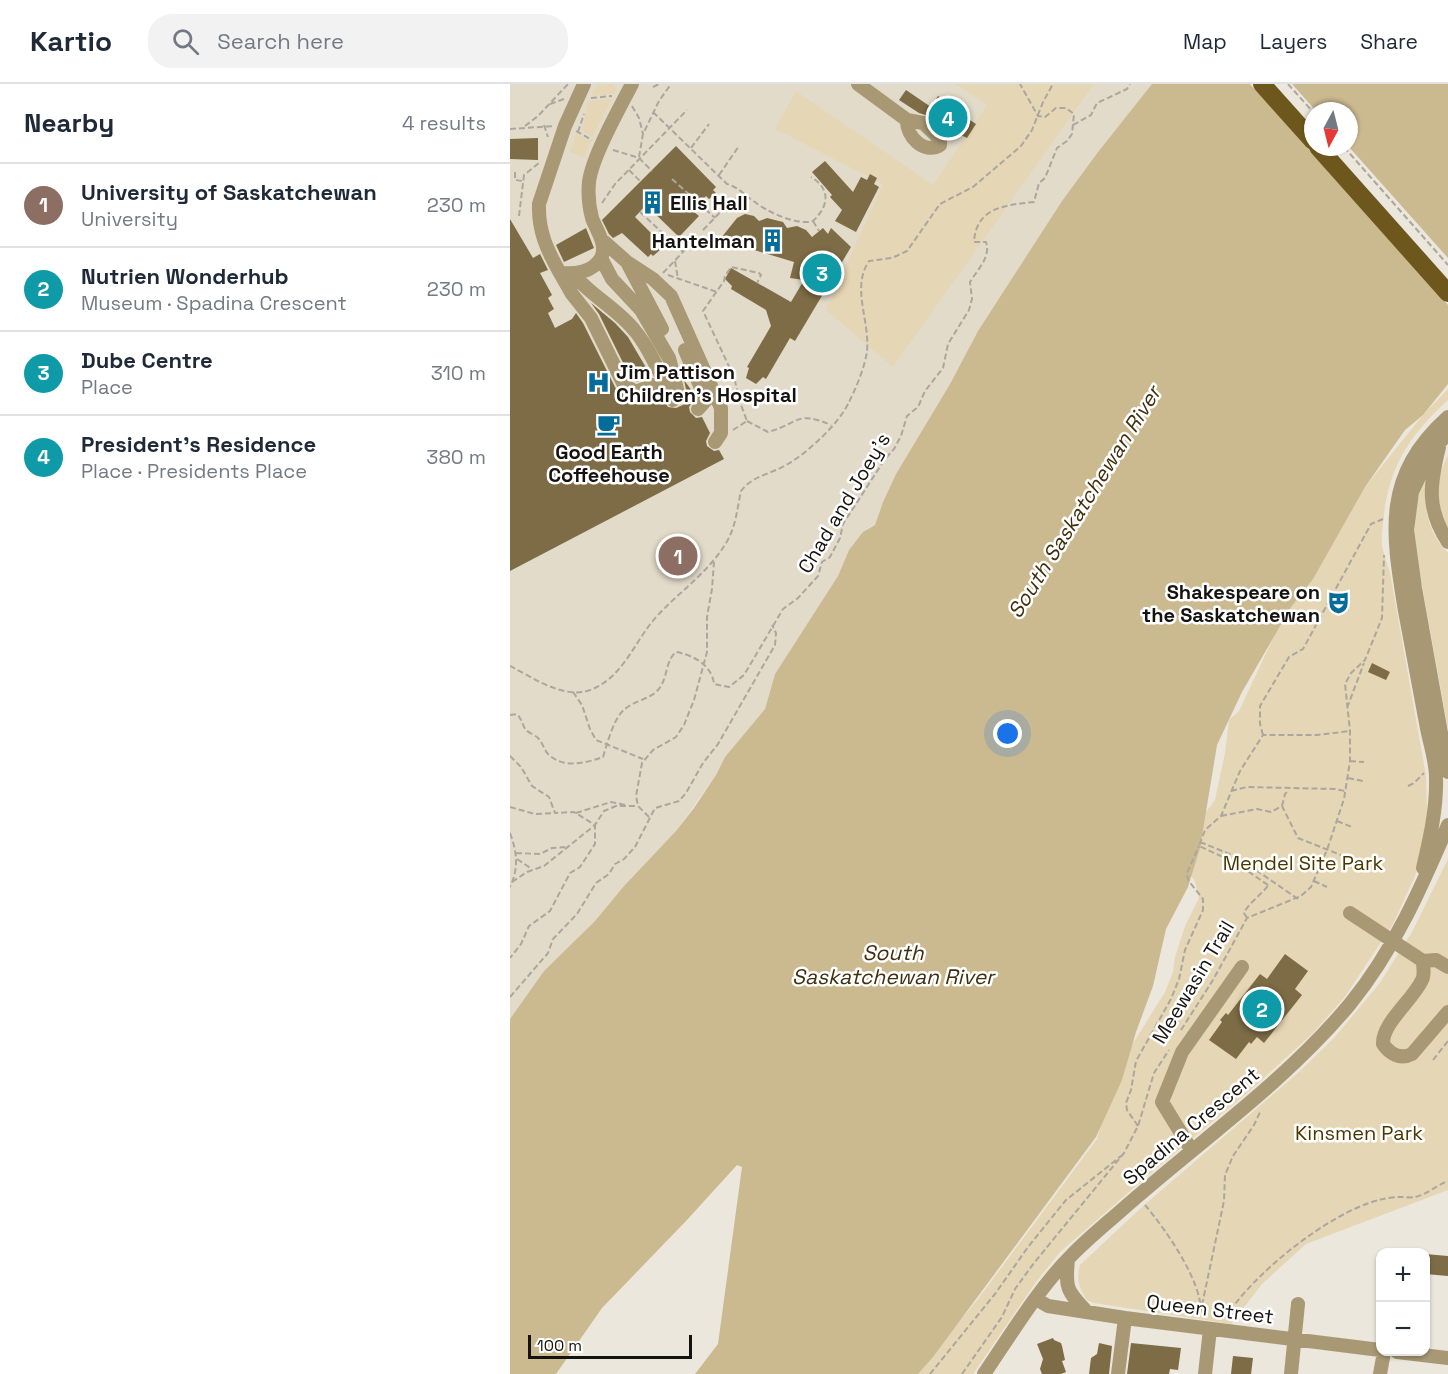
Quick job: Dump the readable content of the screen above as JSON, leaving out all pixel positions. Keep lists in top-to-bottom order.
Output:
{
  "streets": {
    "street": ["Spadina Crescent", "Queen Street"],
    "path": ["Chad and Joey's", "Meewasin Trail"]
  },
  "crossings": [
    ["Spadina Crescent", "Queen Street"]
  ],
  "water": ["South Saskatchewan River"],
  "parks": ["Mendel Site Park", "Kinsmen Park"],
  "places": {
    "building": ["Ellis Hall", "Hantelman"],
    "hospital": ["Jim Pattison Children's Hospital"],
    "cafe": ["Good Earth Coffeehouse"],
    "theatre": ["Shakespeare on the Saskatchewan"]
  },
  "scale_bar": "100 m",
  "north": "bottom",
  "page": {
    "header": "Kartio",
    "search": "Search here",
    "nav": ["Map", "Layers", "Share"],
    "heading": ["Nearby", "4 results"],
    "pins": [
      "4",
      "3",
      "1",
      "2"
    ],
    "list": [
      {
        "mark": "1",
        "name": "University of Saskatchewan",
        "note": "University",
        "value": "230 m"
      },
      {
        "mark": "2",
        "name": "Nutrien Wonderhub",
        "note": "Museum · Spadina Crescent",
        "value": "230 m"
      },
      {
        "mark": "3",
        "name": "Dube Centre",
        "note": "Place",
        "value": "310 m"
      },
      {
        "mark": "4",
        "name": "President's Residence",
        "note": "Place · Presidents Place",
        "value": "380 m"
      }
    ],
    "map_buttons": ["+", "−"],
    "scale": "100 m"
  }
}
